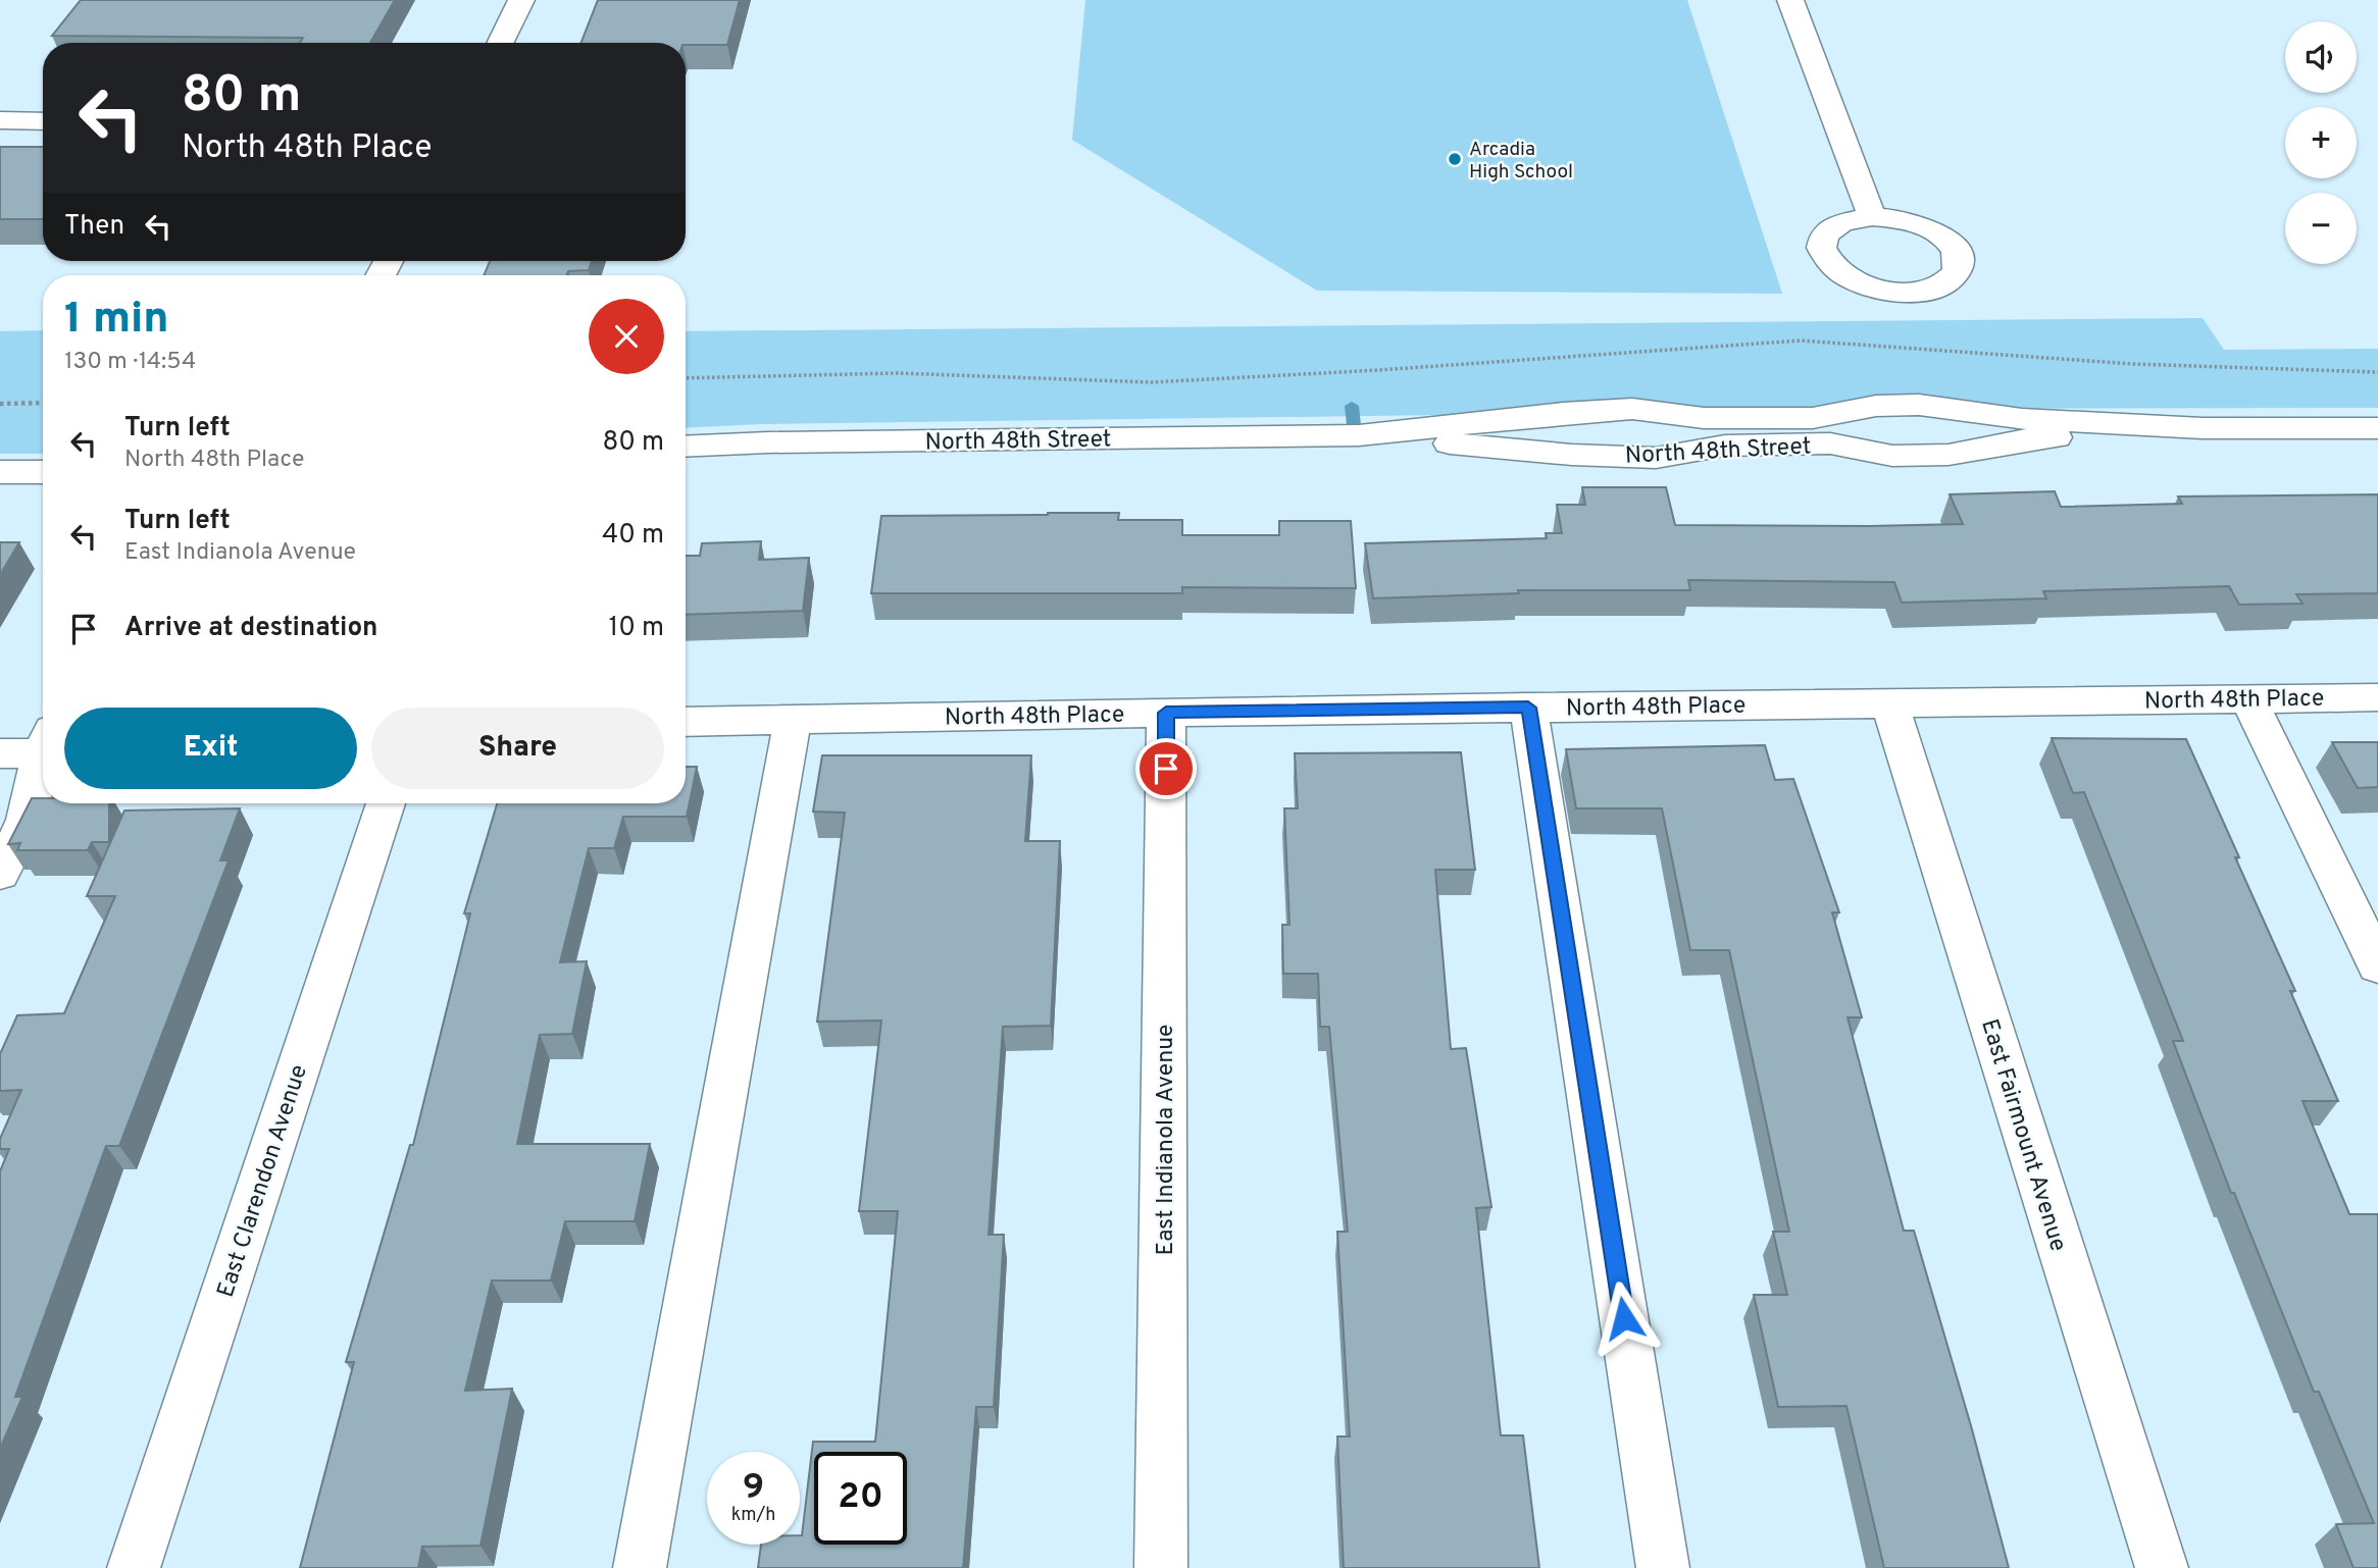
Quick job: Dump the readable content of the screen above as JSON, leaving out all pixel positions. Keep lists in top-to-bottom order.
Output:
{
  "streets": {
    "street": [
      "North 48th Street",
      "North 48th Place",
      "East Fairmount Avenue",
      "East Indianola Avenue",
      "East Clarendon Avenue"
    ]
  },
  "crossings": [
    ["North 48th Place", "East Fairmount Avenue"],
    ["North 48th Place", "East Indianola Avenue"]
  ],
  "places": ["Arcadia High School"],
  "page": {
    "map_buttons": ["+", "−"],
    "turn": ["80 m", "North 48th Place"],
    "then": "Then",
    "heading": ["1 min", "130 m · 14:54"],
    "list": [
      {
        "name": "Turn left",
        "note": "North 48th Place",
        "value": "80 m"
      },
      {
        "name": "Turn left",
        "note": "East Indianola Avenue",
        "value": "40 m"
      },
      {
        "name": "Arrive at destination",
        "value": "10 m"
      }
    ],
    "buttons": ["Exit", "Share"],
    "speed": "9 km/h",
    "limit": "20"
  }
}
